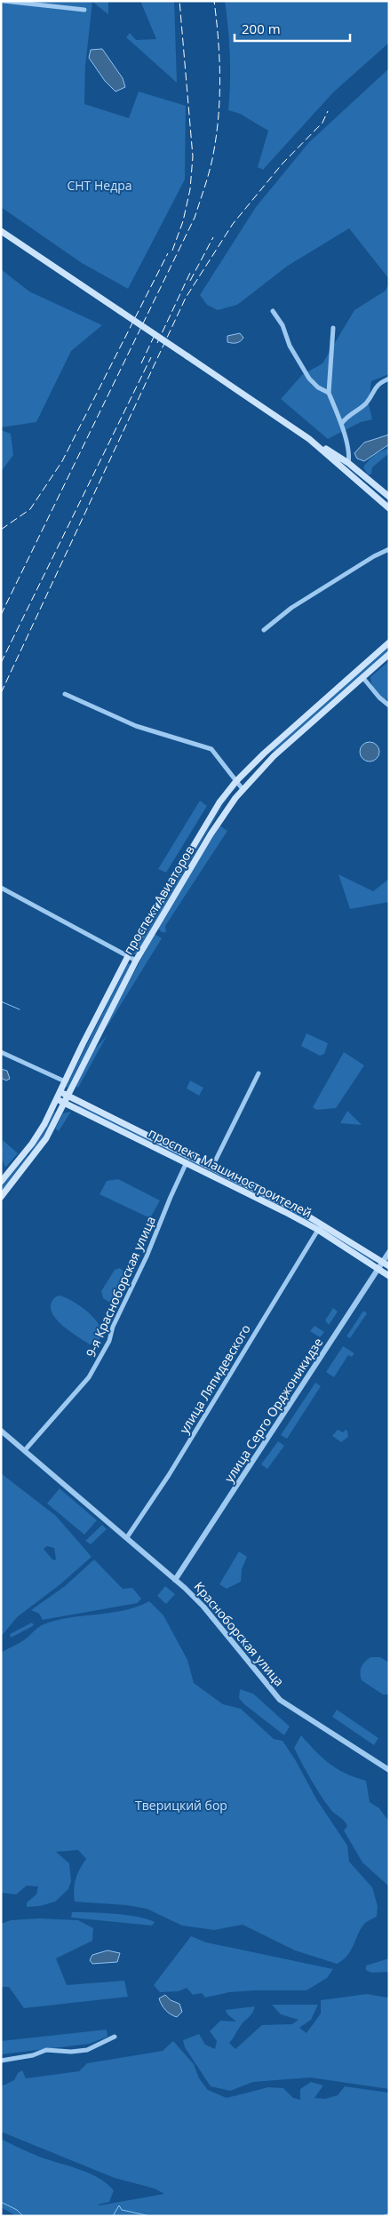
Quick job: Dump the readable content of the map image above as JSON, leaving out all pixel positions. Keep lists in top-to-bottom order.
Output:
{
  "streets": {
    "main road": ["проспект Авиаторов", "проспект Машиностроителей"],
    "street": [
      "9-я Красноборская улица",
      "улица Ляпидевского",
      "улица Серго Орджоникидзе",
      "Красноборская улица"
    ]
  },
  "crossings": [
    ["проспект Авиаторов", "проспект Машиностроителей"],
    ["проспект Машиностроителей", "9-я Красноборская улица"],
    ["проспект Машиностроителей", "улица Ляпидевского"],
    ["проспект Машиностроителей", "улица Серго Орджоникидзе"],
    ["9-я Красноборская улица", "Красноборская улица"],
    ["улица Ляпидевского", "Красноборская улица"],
    ["улица Серго Орджоникидзе", "Красноборская улица"]
  ],
  "parks": ["СНТ Недра", "Тверицкий бор"],
  "scale_bar": "200 m"
}
